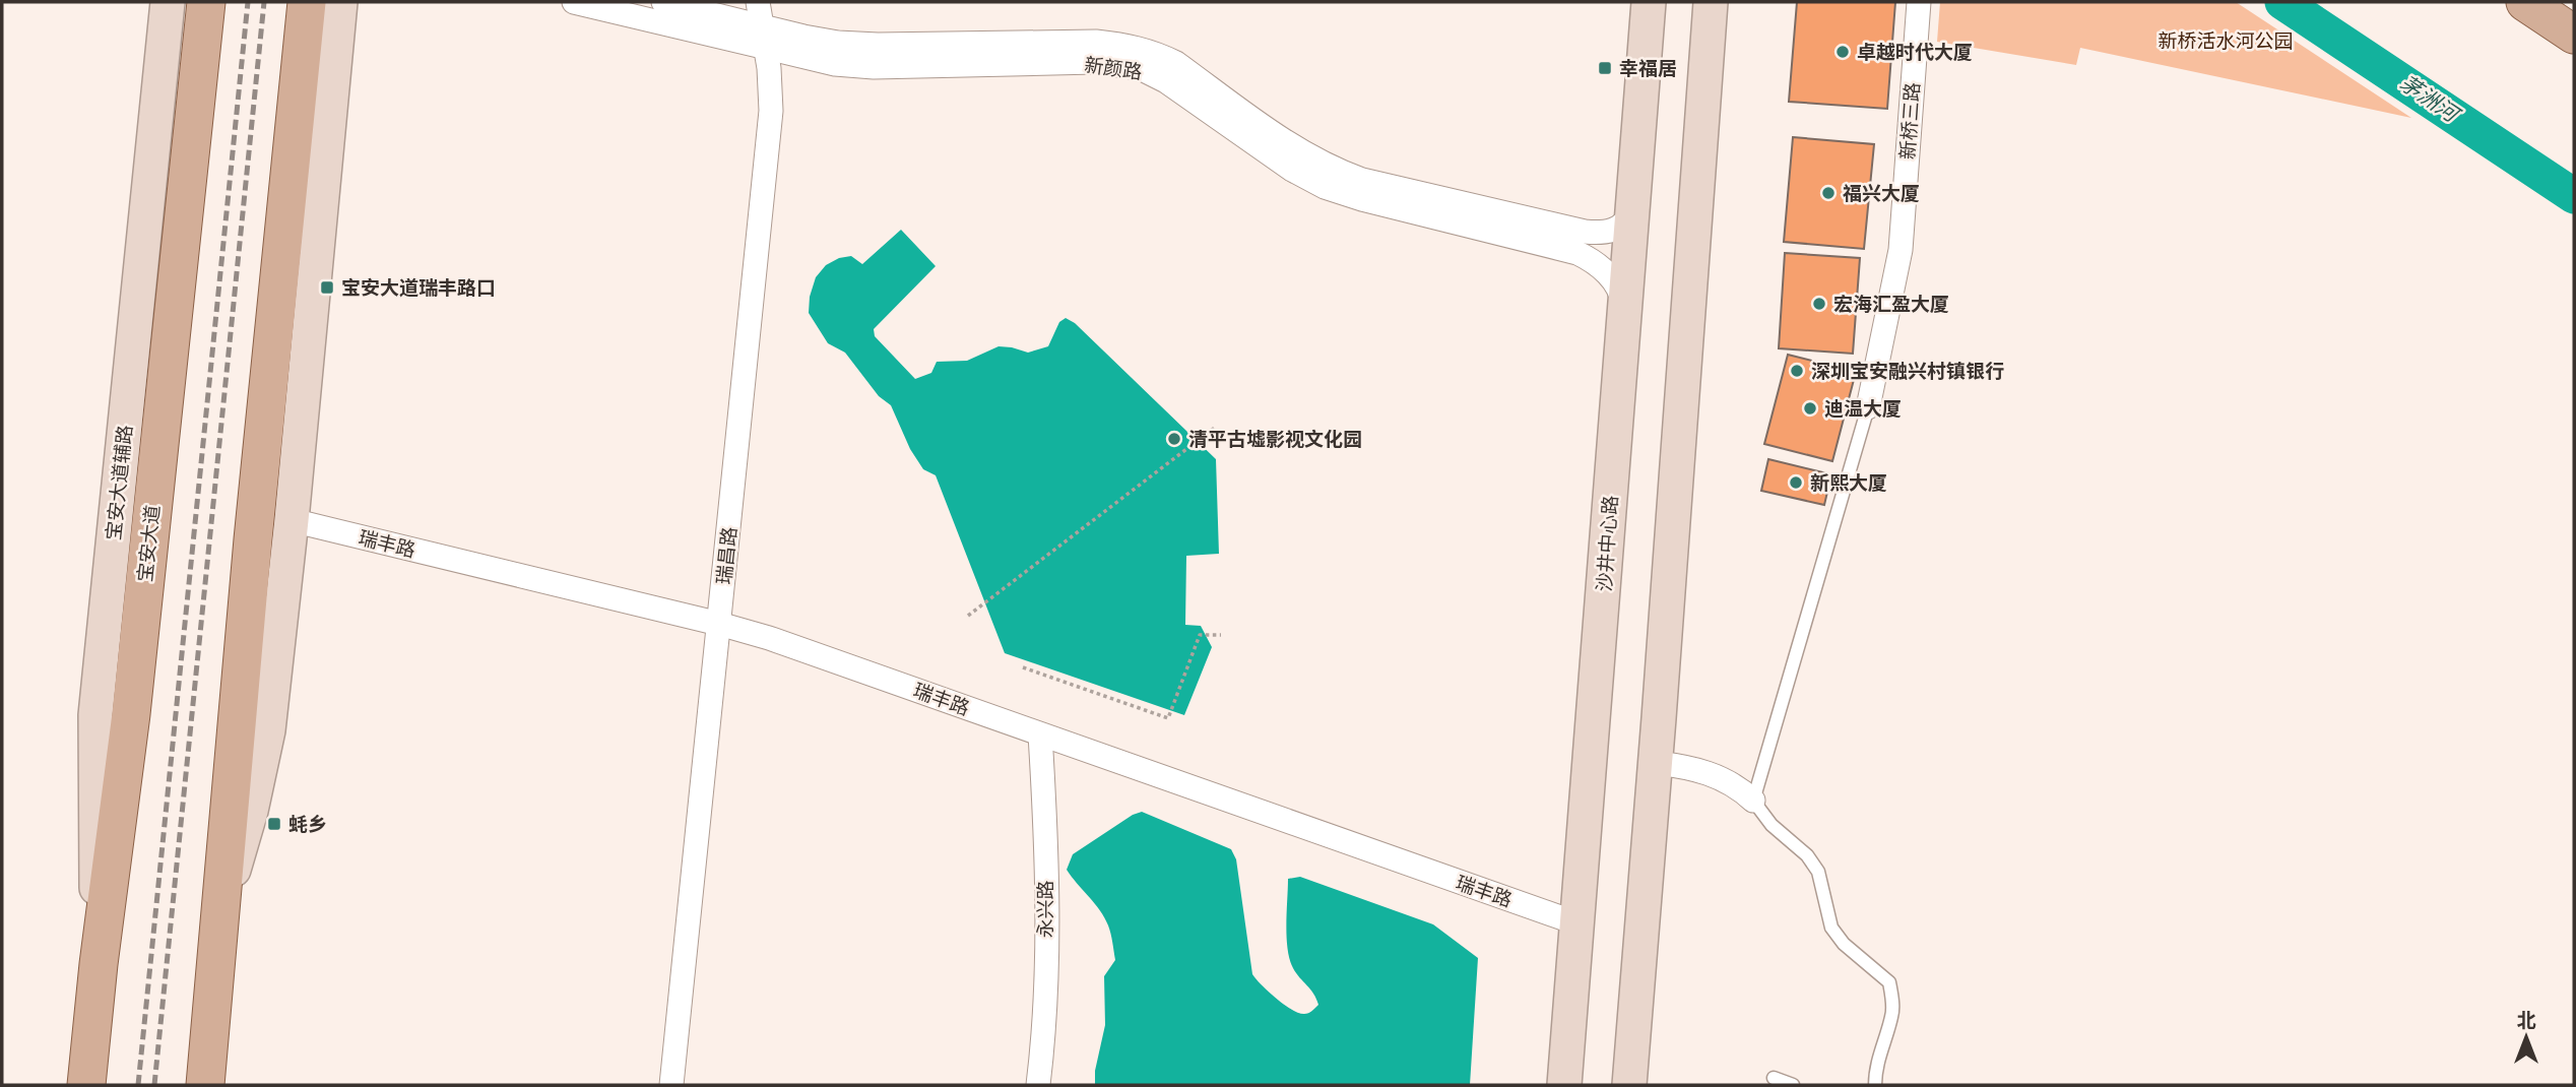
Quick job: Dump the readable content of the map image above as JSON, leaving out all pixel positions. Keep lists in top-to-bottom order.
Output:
{
  "streets": {
    "main road": ["宝安大道"],
    "street": [
      "新颜路",
      "新桥三路",
      "宝安大道辅路",
      "瑞丰路",
      "沙井中心路",
      "瑞昌路",
      "永兴路"
    ]
  },
  "crossings": [
    ["新颜路", "沙井中心路"],
    ["新颜路", "瑞昌路"],
    ["宝安大道辅路", "宝安大道"],
    ["瑞丰路", "沙井中心路"],
    ["瑞丰路", "瑞昌路"],
    ["瑞丰路", "永兴路"]
  ],
  "water": ["茅洲河"],
  "parks": ["新桥活水河公园"],
  "places": {
    "other": [
      "卓越时代大厦",
      "福兴大厦",
      "宏海汇盈大厦",
      "深圳宝安融兴村镇银行",
      "迪温大厦",
      "清平古墟影视文化园",
      "新熙大厦"
    ],
    "transit": ["幸福居", "宝安大道瑞丰路口", "蚝乡"]
  },
  "north": "top"
}
